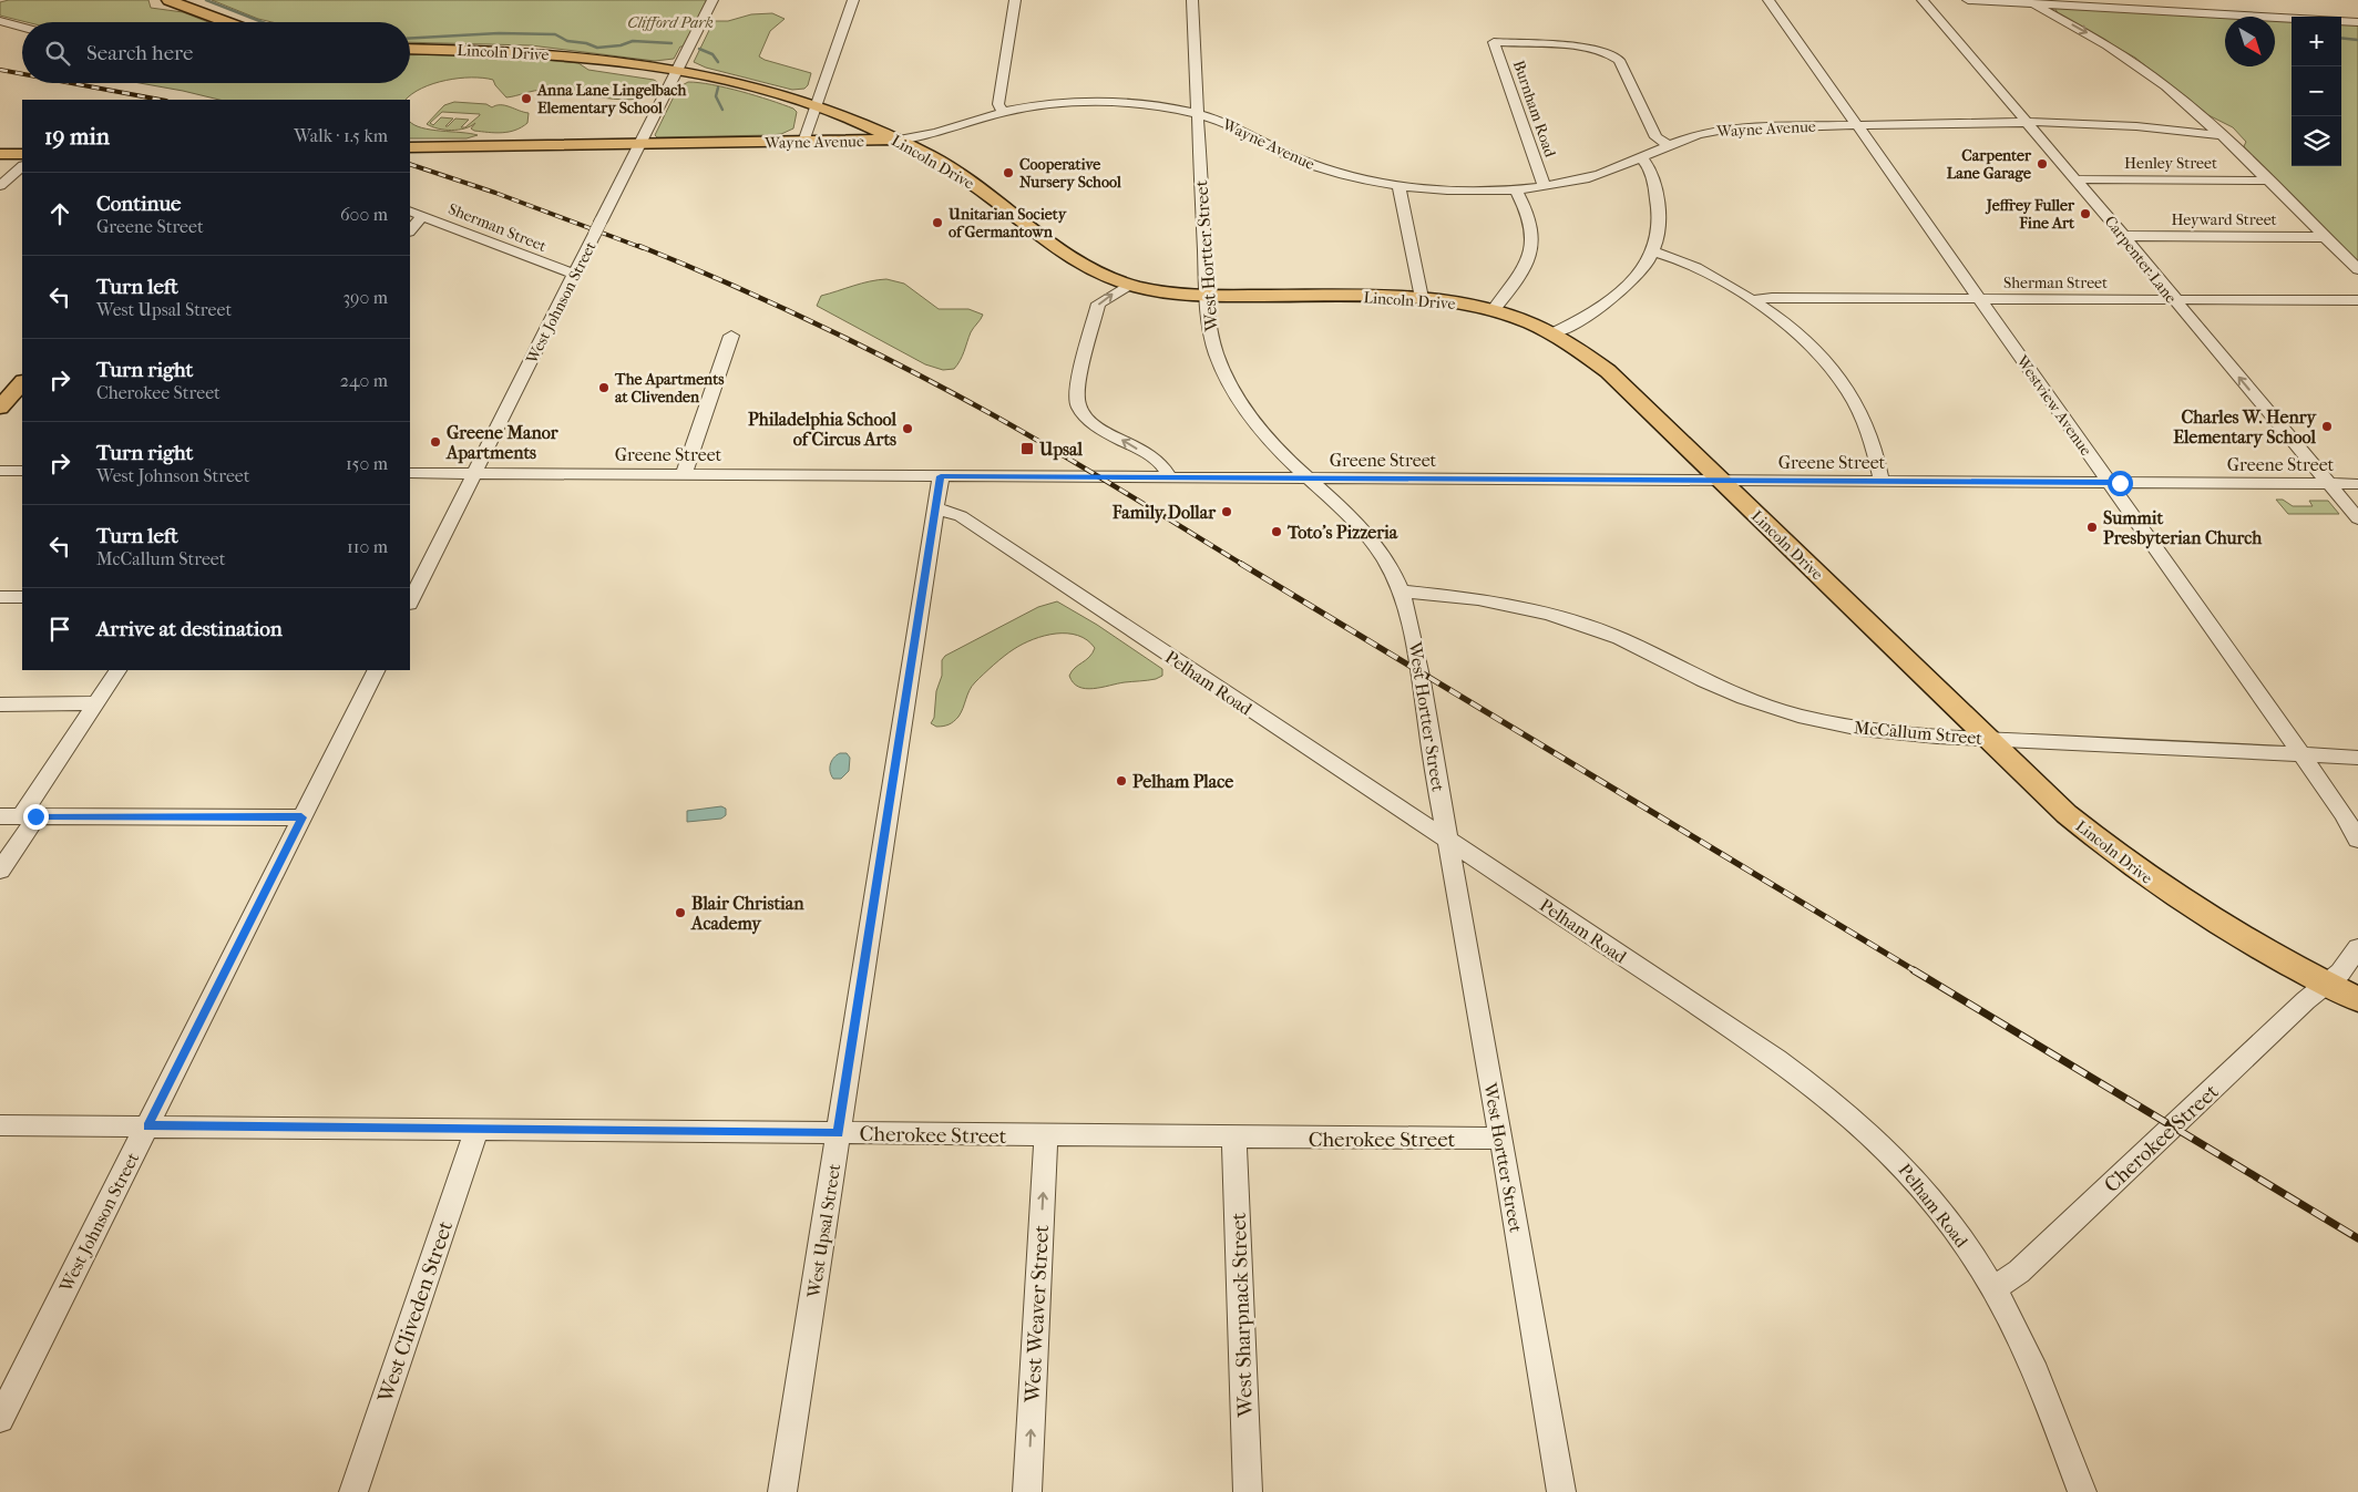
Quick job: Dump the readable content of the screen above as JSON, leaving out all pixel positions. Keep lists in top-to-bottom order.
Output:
{
  "streets": {
    "main road": ["Lincoln Drive", "Wayne Avenue"],
    "street": [
      "Burnham Road",
      "Henley Street",
      "Heyward Street",
      "Sherman Street",
      "West Hortter Street",
      "Carpenter Lane",
      "West Johnson Street",
      "Westview Avenue",
      "Greene Street",
      "Pelham Road",
      "McCallum Street",
      "Cherokee Street",
      "West Upsal Street",
      "West Cliveden Street",
      "West Weaver Street",
      "West Sharpnack Street"
    ]
  },
  "crossings": [
    ["Lincoln Drive", "Wayne Avenue"],
    ["Lincoln Drive", "West Hortter Street"],
    ["Lincoln Drive", "West Johnson Street"],
    ["Lincoln Drive", "Greene Street"],
    ["Lincoln Drive", "McCallum Street"],
    ["Lincoln Drive", "Cherokee Street"],
    ["Burnham Road", "Wayne Avenue"],
    ["Wayne Avenue", "West Hortter Street"],
    ["Wayne Avenue", "Carpenter Lane"],
    ["Wayne Avenue", "West Johnson Street"],
    ["Wayne Avenue", "Westview Avenue"],
    ["Henley Street", "Carpenter Lane"],
    ["Heyward Street", "Carpenter Lane"],
    ["Sherman Street", "Carpenter Lane"],
    ["Sherman Street", "West Johnson Street"],
    ["Sherman Street", "Westview Avenue"],
    ["West Hortter Street", "Greene Street"],
    ["West Hortter Street", "Pelham Road"],
    ["West Hortter Street", "McCallum Street"],
    ["West Hortter Street", "Cherokee Street"],
    ["Carpenter Lane", "Greene Street"],
    ["West Johnson Street", "Greene Street"],
    ["West Johnson Street", "Cherokee Street"],
    ["Westview Avenue", "Greene Street"],
    ["Westview Avenue", "McCallum Street"],
    ["Greene Street", "West Upsal Street"],
    ["Pelham Road", "Cherokee Street"],
    ["Pelham Road", "West Upsal Street"],
    ["Cherokee Street", "West Upsal Street"],
    ["Cherokee Street", "West Cliveden Street"],
    ["Cherokee Street", "West Weaver Street"],
    ["Cherokee Street", "West Sharpnack Street"]
  ],
  "one_way": ["Carpenter Lane", "West Weaver Street"],
  "parks": ["Clifford Park"],
  "places": {
    "other": [
      "Anna Lane Lingelbach Elementary School",
      "Carpenter Lane Garage",
      "Cooperative Nursery School",
      "Jeffrey Fuller Fine Art",
      "Unitarian Society of Germantown",
      "The Apartments at Clivenden",
      "Charles W. Henry Elementary School",
      "Philadelphia School of Circus Arts",
      "Greene Manor Apartments",
      "Family Dollar",
      "Summit Presbyterian Church",
      "Toto's Pizzeria",
      "Pelham Place",
      "Blair Christian Academy"
    ],
    "transit": ["Upsal"]
  },
  "north": "bottom right",
  "page": {
    "map_buttons": ["+", "−"],
    "search": "Search here",
    "heading": ["19 min", "Walk · 1.5 km"],
    "list": [
      ["Continue", "Greene Street", "600 m"],
      ["Turn left", "West Upsal Street", "390 m"],
      ["Turn right", "Cherokee Street", "240 m"],
      ["Turn right", "West Johnson Street", "150 m"],
      ["Turn left", "McCallum Street", "110 m"],
      "Arrive at destination"
    ]
  }
}
